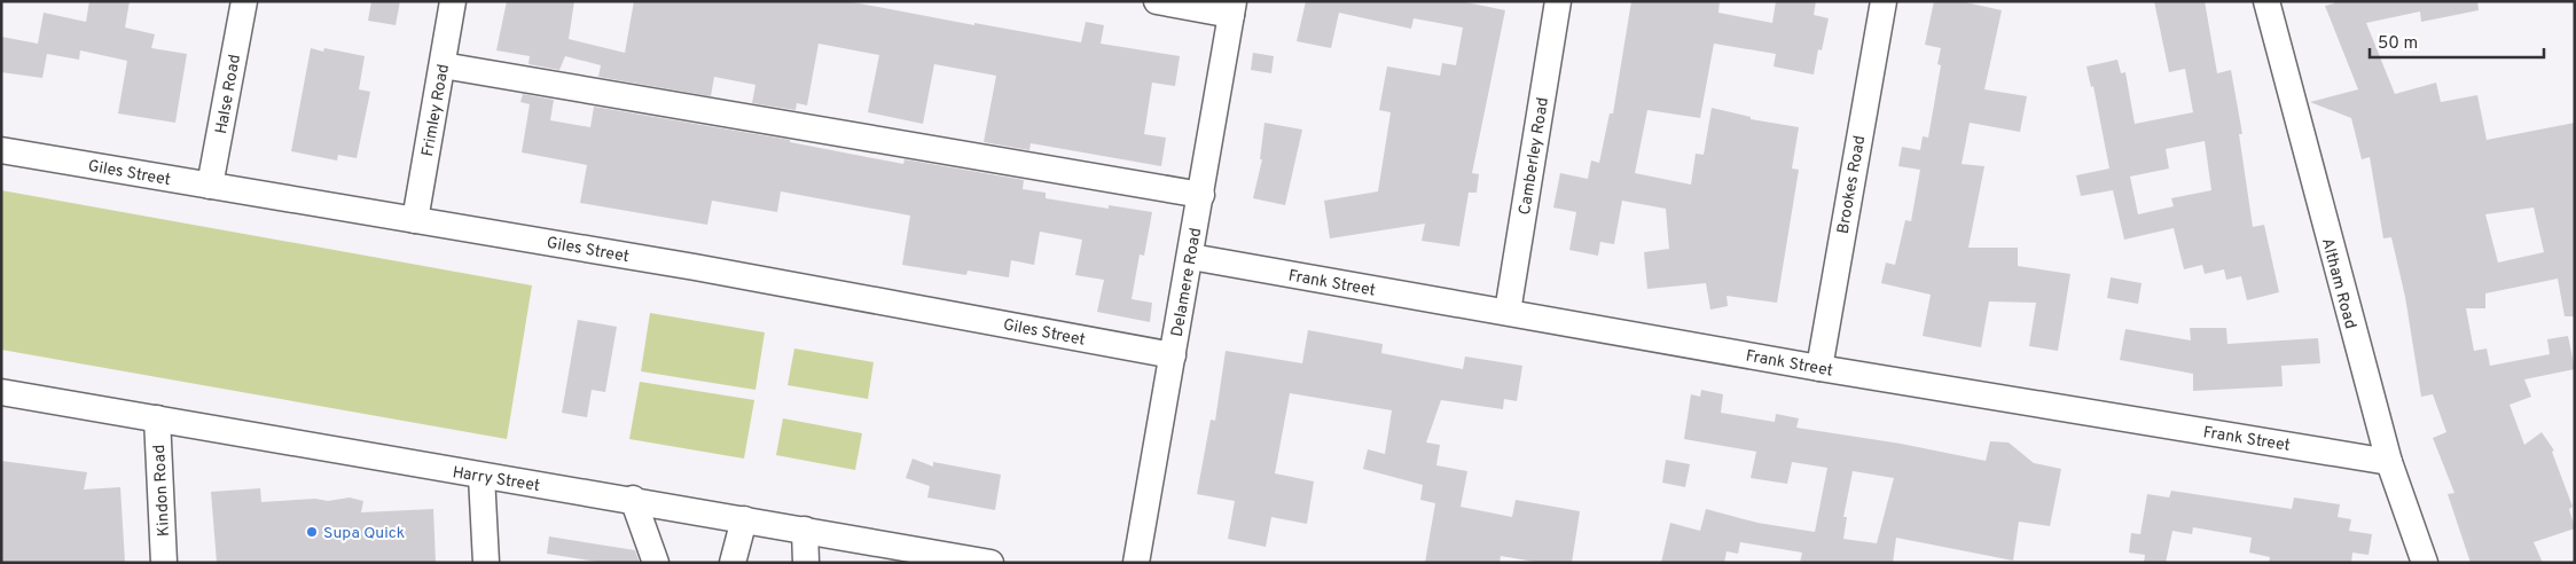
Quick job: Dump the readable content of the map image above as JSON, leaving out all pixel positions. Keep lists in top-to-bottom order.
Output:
{
  "streets": {
    "street": [
      "Halse Road",
      "Frimley Road",
      "Camberley Road",
      "Giles Street",
      "Brookes Road",
      "Delamere Road",
      "Frank Street",
      "Altham Road",
      "Harry Street",
      "Kindon Road"
    ]
  },
  "crossings": [
    ["Halse Road", "Giles Street"],
    ["Frimley Road", "Giles Street"],
    ["Camberley Road", "Frank Street"],
    ["Giles Street", "Delamere Road"],
    ["Brookes Road", "Frank Street"],
    ["Delamere Road", "Frank Street"],
    ["Frank Street", "Altham Road"],
    ["Harry Street", "Kindon Road"]
  ],
  "places": ["Supa Quick"],
  "scale_bar": "50 m"
}
